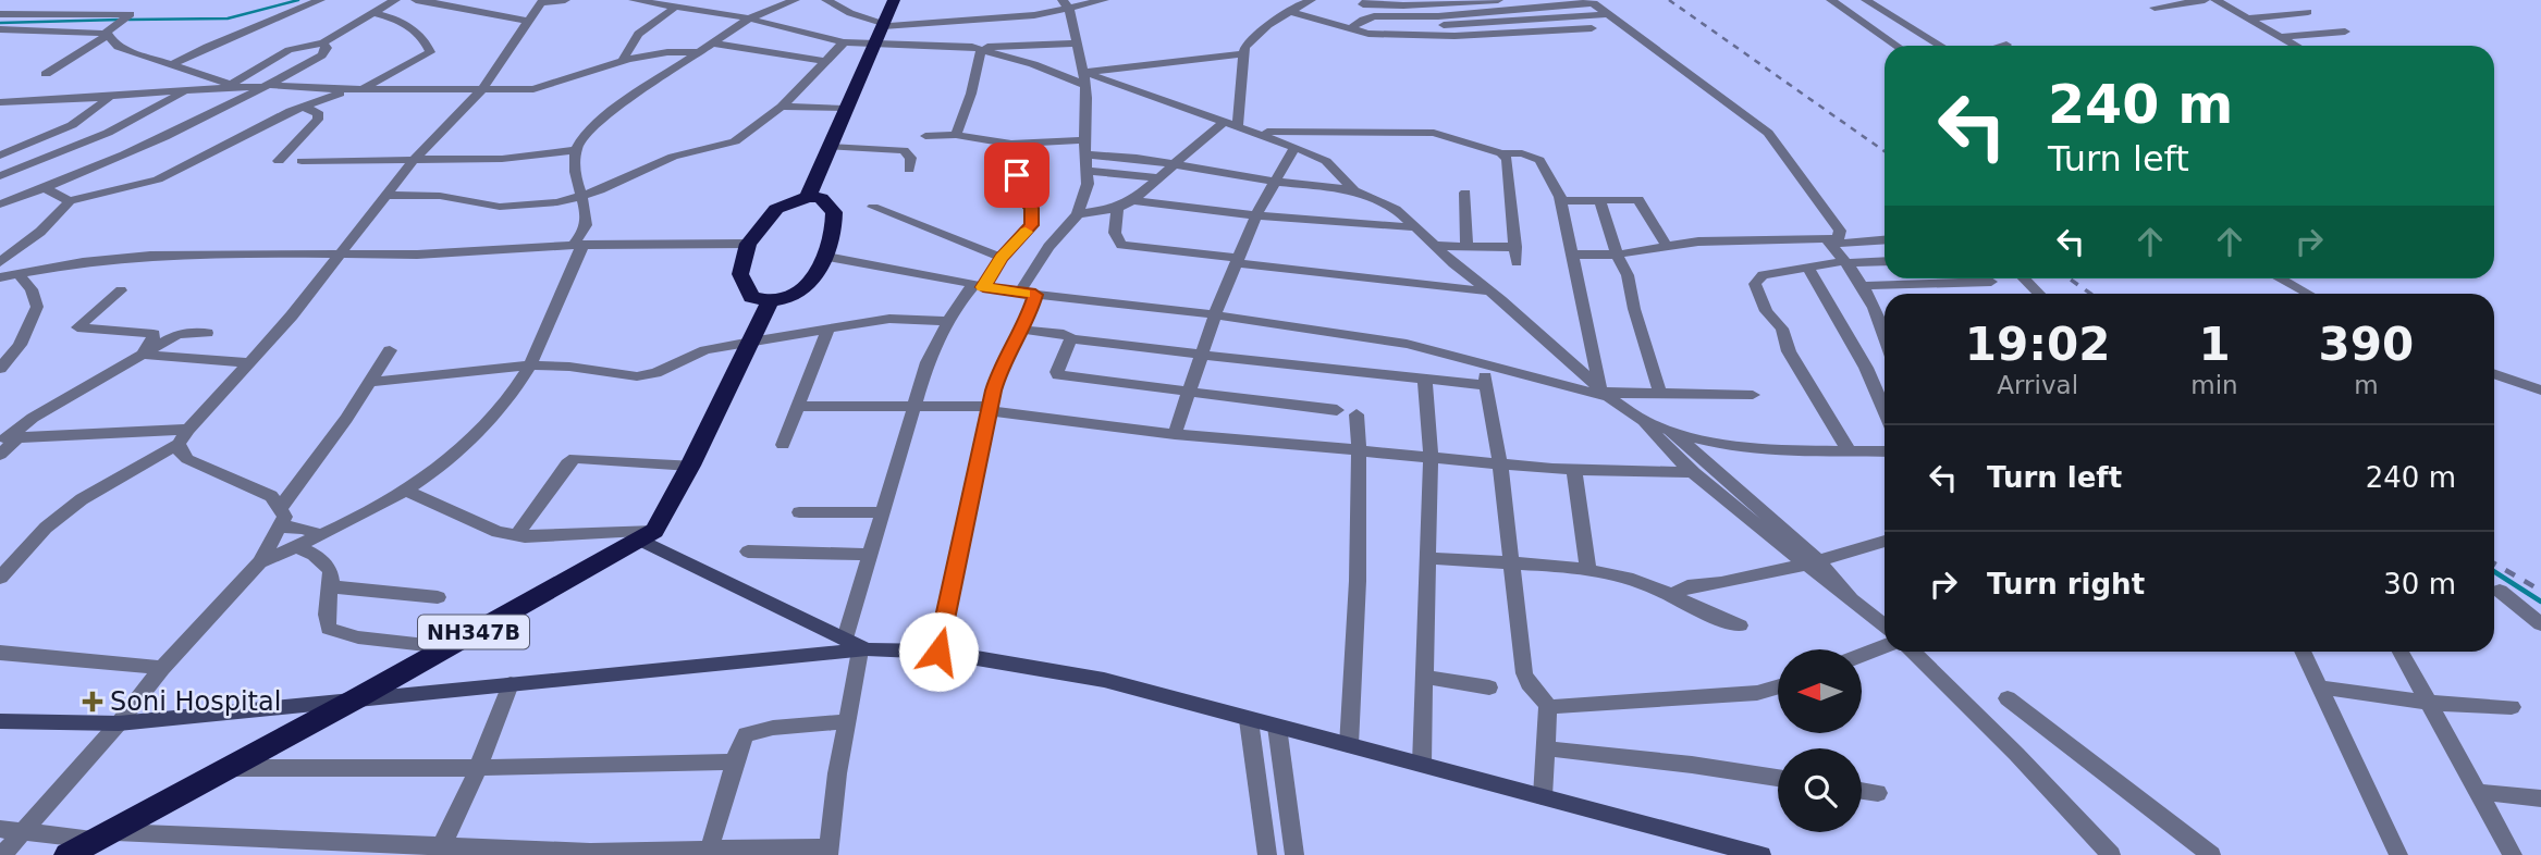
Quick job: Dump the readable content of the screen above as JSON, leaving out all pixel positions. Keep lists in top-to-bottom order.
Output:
{
  "streets": {
    "highway": ["NH347B"]
  },
  "places": {
    "health": ["Soni Hospital"]
  },
  "north": "left",
  "page": {
    "turn": ["240 m", "Turn left"],
    "eta": [
      "19:02",
      "Arrival",
      "1",
      "min",
      "390",
      "m"
    ],
    "list": [
      {
        "name": "Turn left",
        "value": "240 m"
      },
      {
        "name": "Turn right",
        "value": "30 m"
      }
    ]
  }
}
